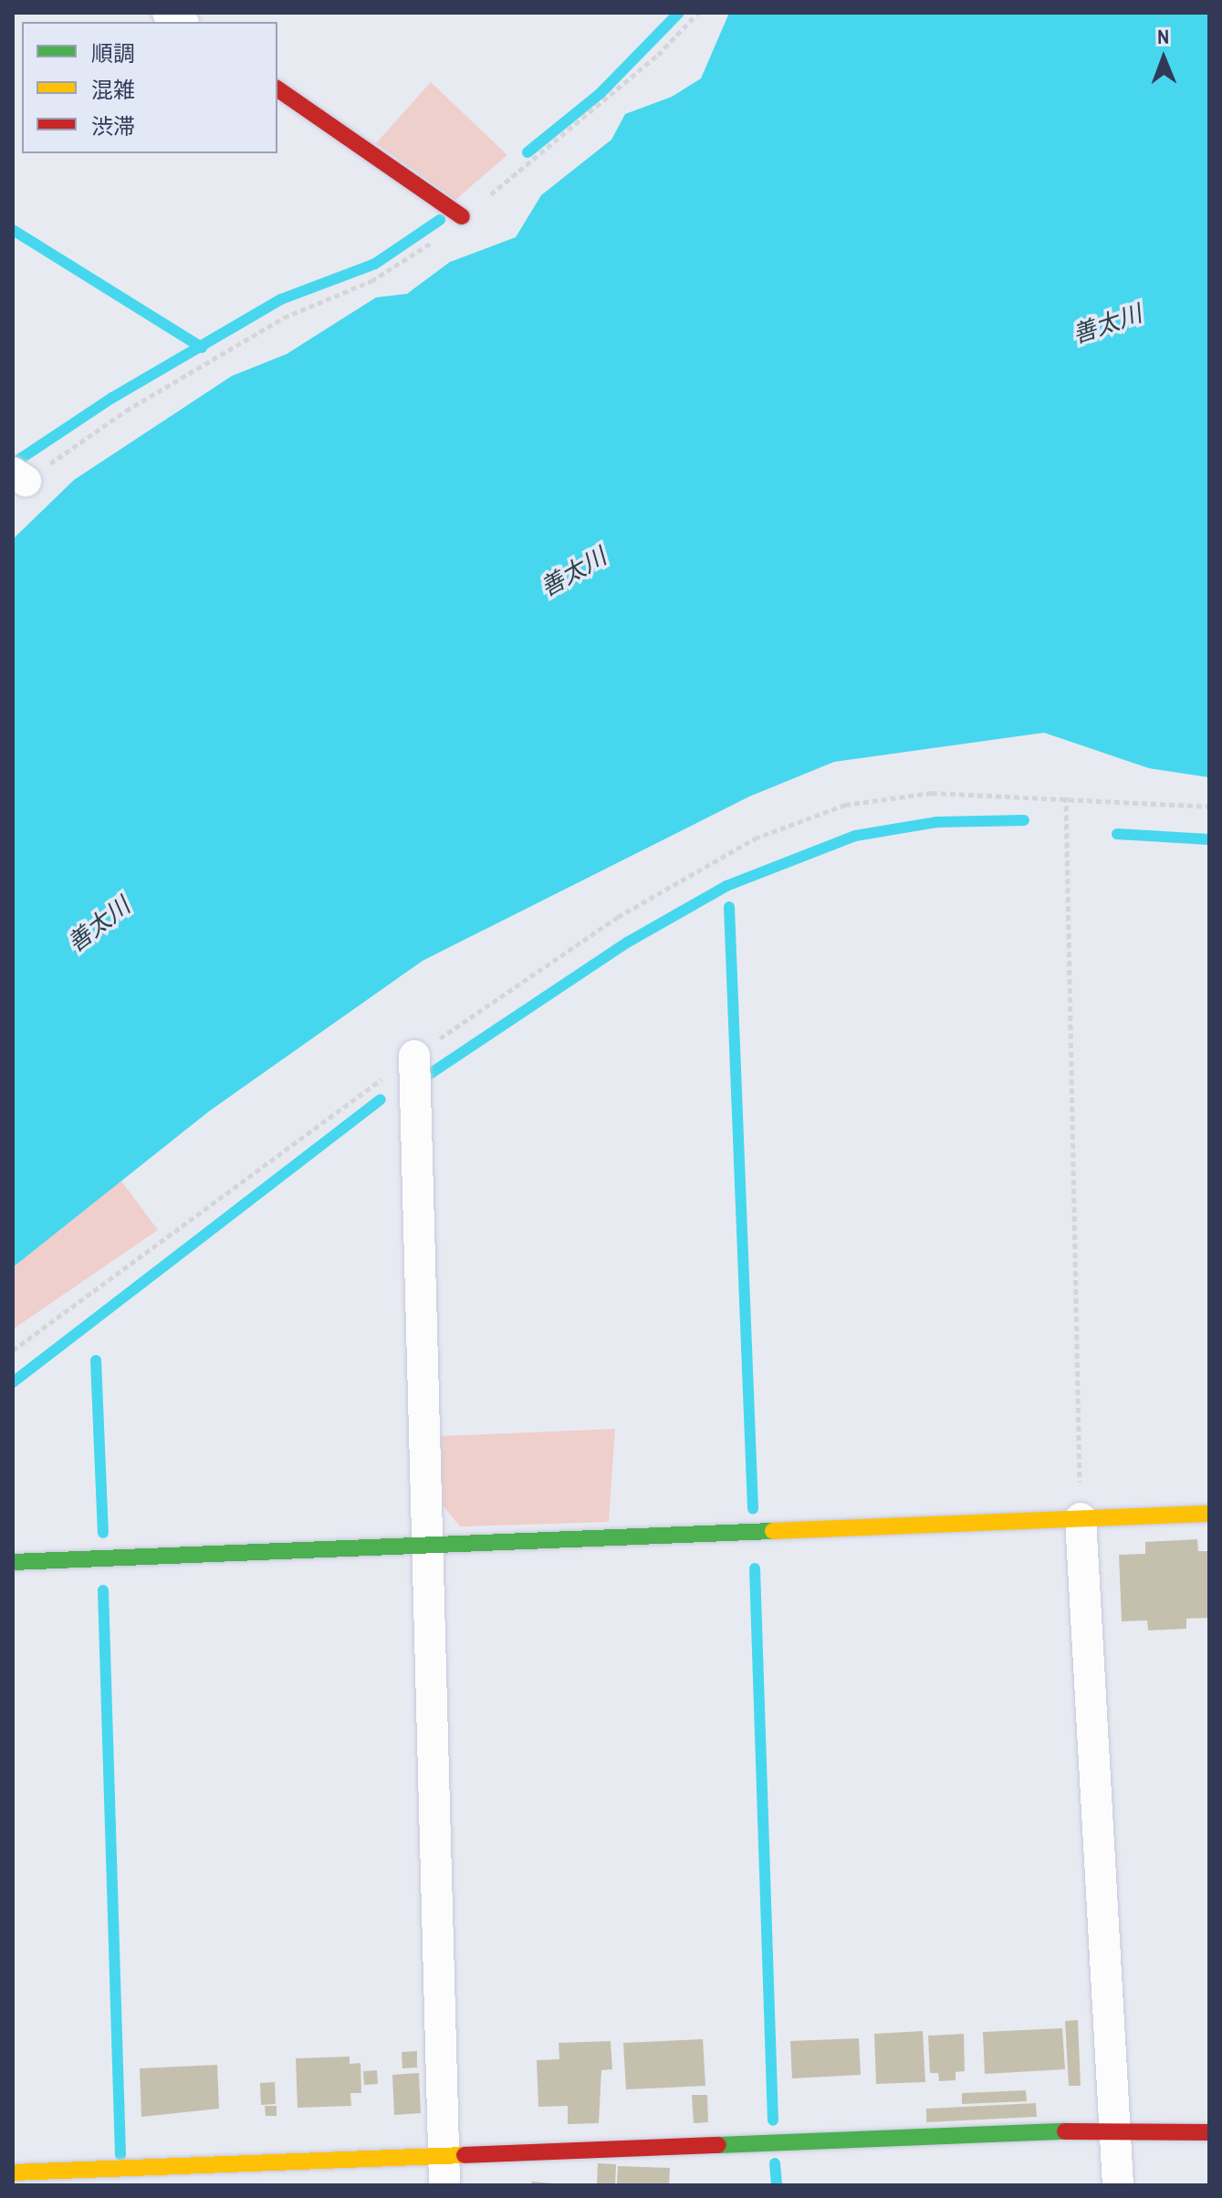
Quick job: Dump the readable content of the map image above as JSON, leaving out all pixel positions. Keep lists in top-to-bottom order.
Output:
{
  "water": ["善太川"],
  "legend": ["順調", "混雑", "渋滞"],
  "north": "top"
}
